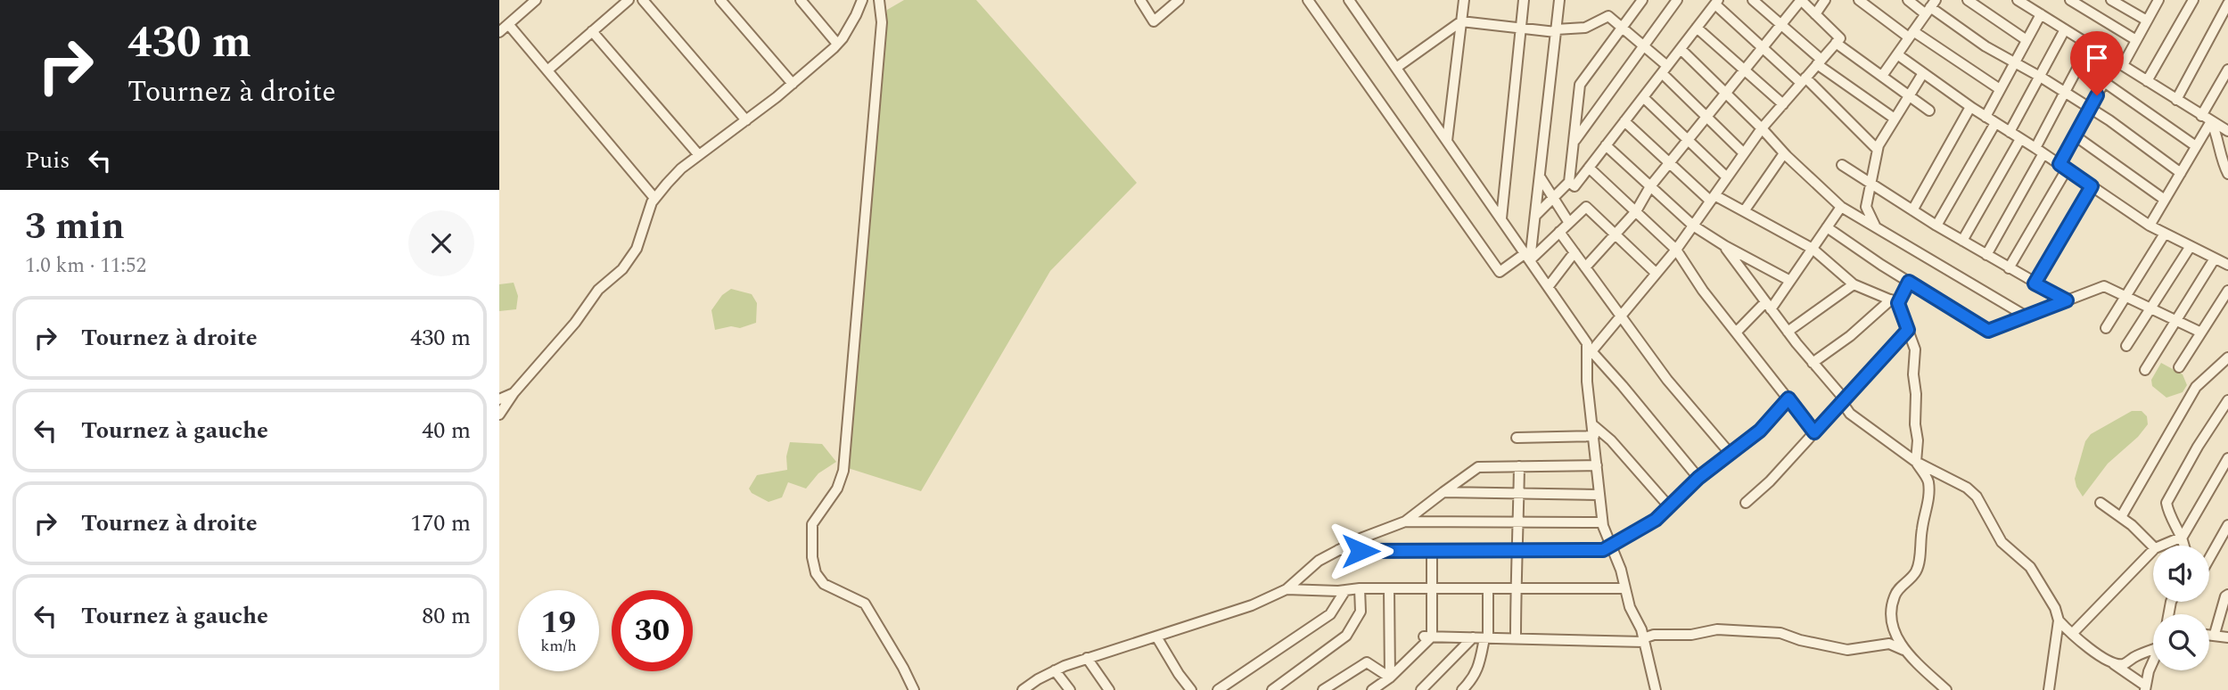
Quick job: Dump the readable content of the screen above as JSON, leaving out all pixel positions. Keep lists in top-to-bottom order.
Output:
{
  "page": {
    "turn": ["430 m", "Tournez à droite"],
    "then": "Puis",
    "heading": ["3 min", "1.0 km · 11:52"],
    "list": [
      {
        "name": "Tournez à droite",
        "value": "430 m"
      },
      {
        "name": "Tournez à gauche",
        "value": "40 m"
      },
      {
        "name": "Tournez à droite",
        "value": "170 m"
      },
      {
        "name": "Tournez à gauche",
        "value": "80 m"
      }
    ],
    "speed": "19 km/h",
    "limit": "30"
  }
}
